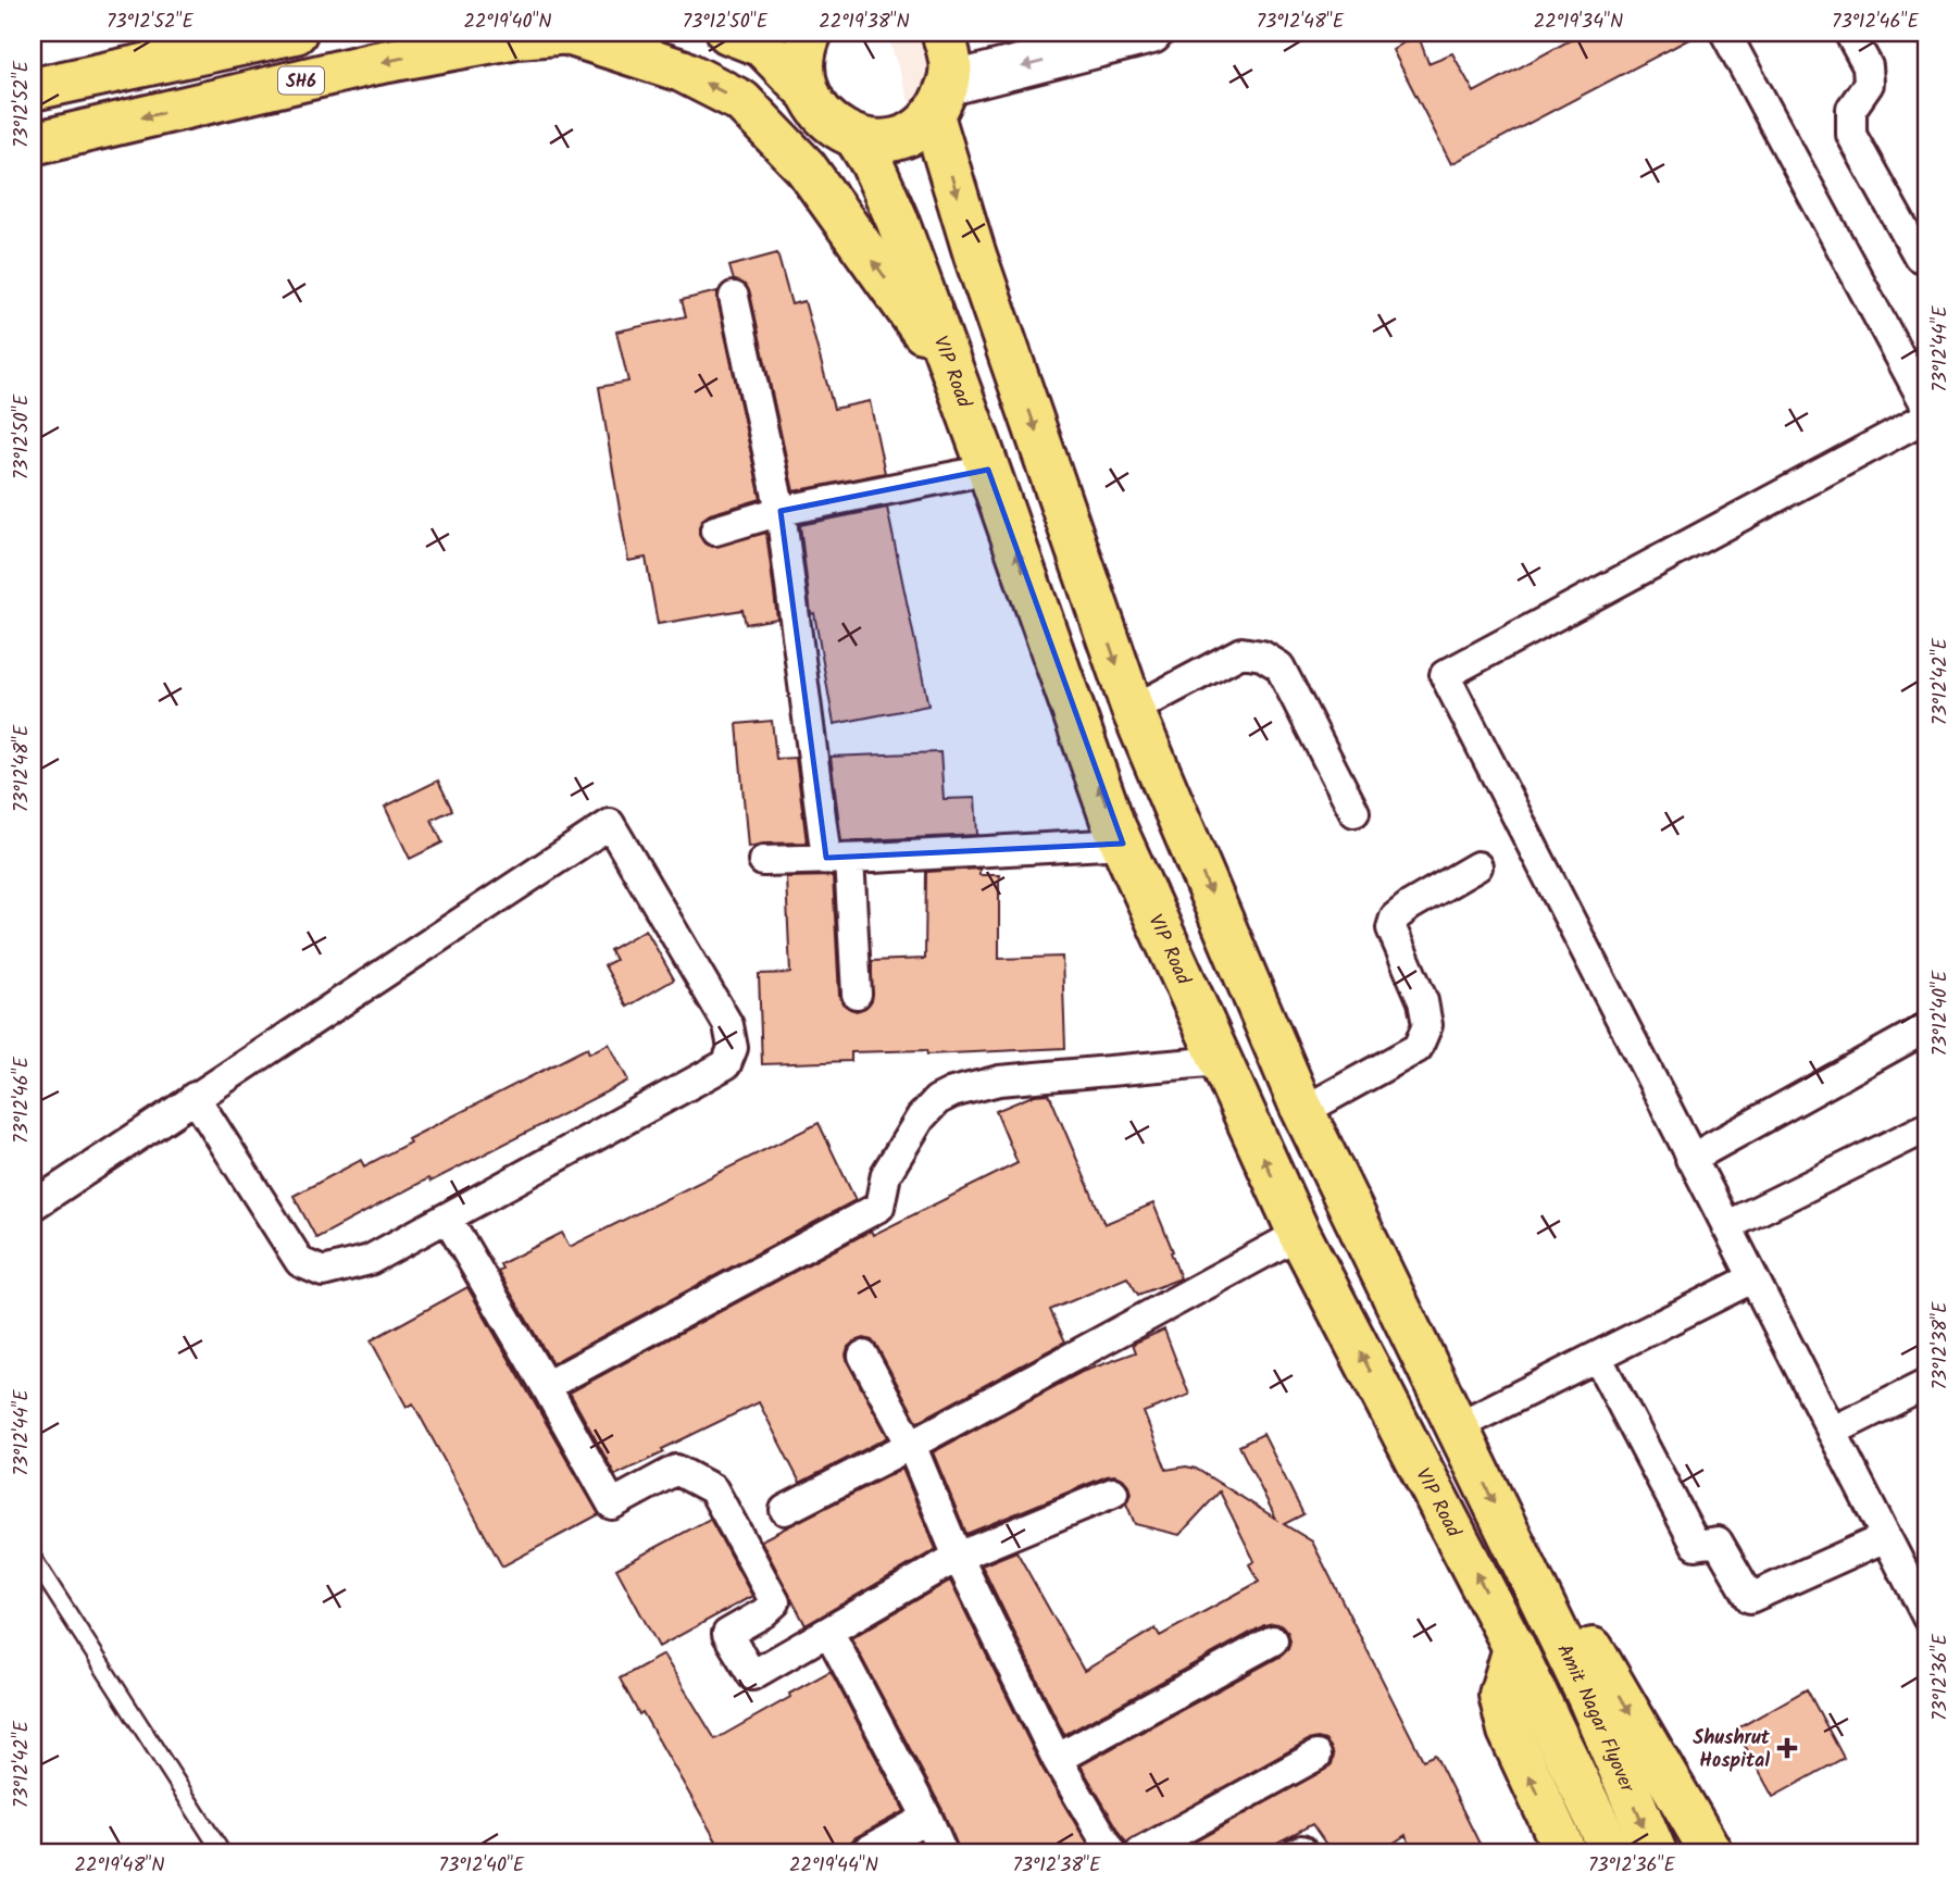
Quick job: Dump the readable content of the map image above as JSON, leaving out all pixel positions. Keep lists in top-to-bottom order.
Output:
{
  "streets": {
    "main road": ["SH6", "VIP Road", "Amit Nagar Flyover"]
  },
  "crossings": [
    ["VIP Road", "Amit Nagar Flyover"]
  ],
  "places": {
    "health": ["Shushrut Hospital"]
  },
  "coordinates": [
    "73°12'52\"E",
    "22°19'40\"N",
    "73°12'50\"E",
    "22°19'38\"N",
    "73°12'48\"E",
    "22°19'34\"N",
    "73°12'46\"E",
    "73°12'44\"E",
    "73°12'42\"E",
    "73°12'40\"E",
    "73°12'38\"E",
    "73°12'36\"E",
    "22°19'48\"N",
    "22°19'44\"N"
  ]
}
